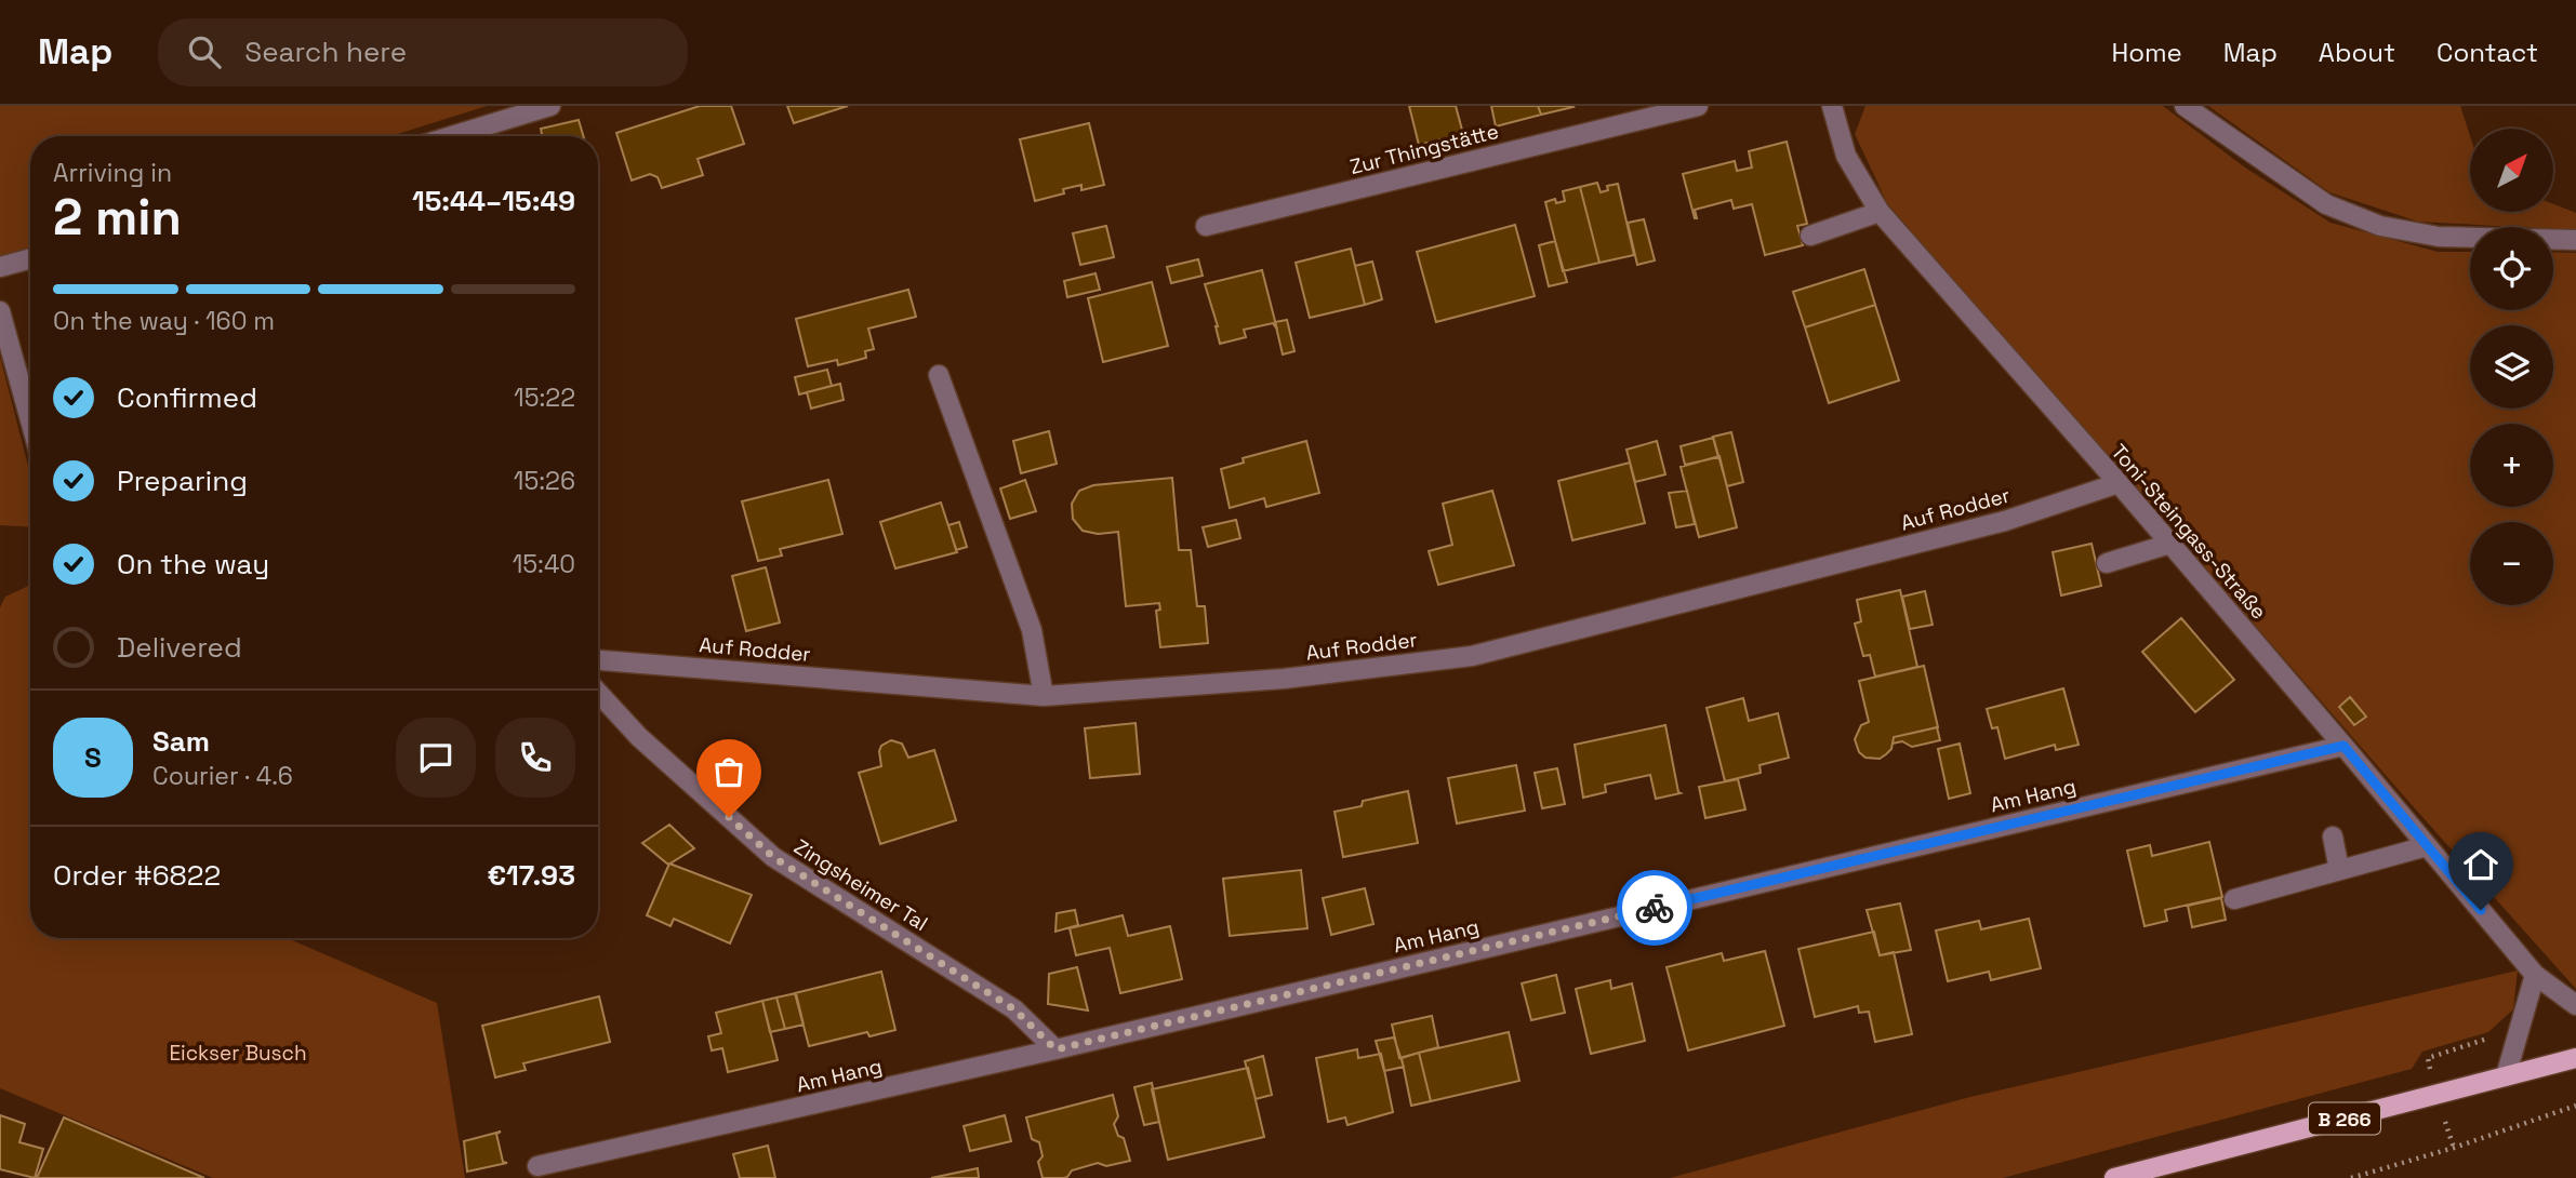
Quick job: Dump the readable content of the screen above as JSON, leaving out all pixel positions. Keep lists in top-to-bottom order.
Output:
{
  "streets": {
    "main road": ["B 266"],
    "street": [
      "Zur Thingstätte",
      "Auf Rodder",
      "Toni-Steingass-Straße",
      "Am Hang",
      "Zingsheimer Tal"
    ]
  },
  "crossings": [
    ["Auf Rodder", "Toni-Steingass-Straße"],
    ["Toni-Steingass-Straße", "Am Hang"],
    ["Am Hang", "Zingsheimer Tal"]
  ],
  "parks": ["Eickser Busch"],
  "north": "top right",
  "page": {
    "header": "Map",
    "search": "Search here",
    "nav": [
      "Home",
      "Map",
      "About",
      "Contact"
    ],
    "map_buttons": ["+", "−"],
    "heading": ["2 min", "Arriving in", "15:44–15:49"],
    "panel": [
      "Sam",
      "Courier · 4.6",
      "Order #6822",
      "€17.93"
    ],
    "bar": "On the way · 160 m",
    "list": [
      ["Confirmed", "15:22"],
      ["Preparing", "15:26"],
      ["On the way", "15:40"],
      "Delivered"
    ],
    "round": "S"
  }
}
